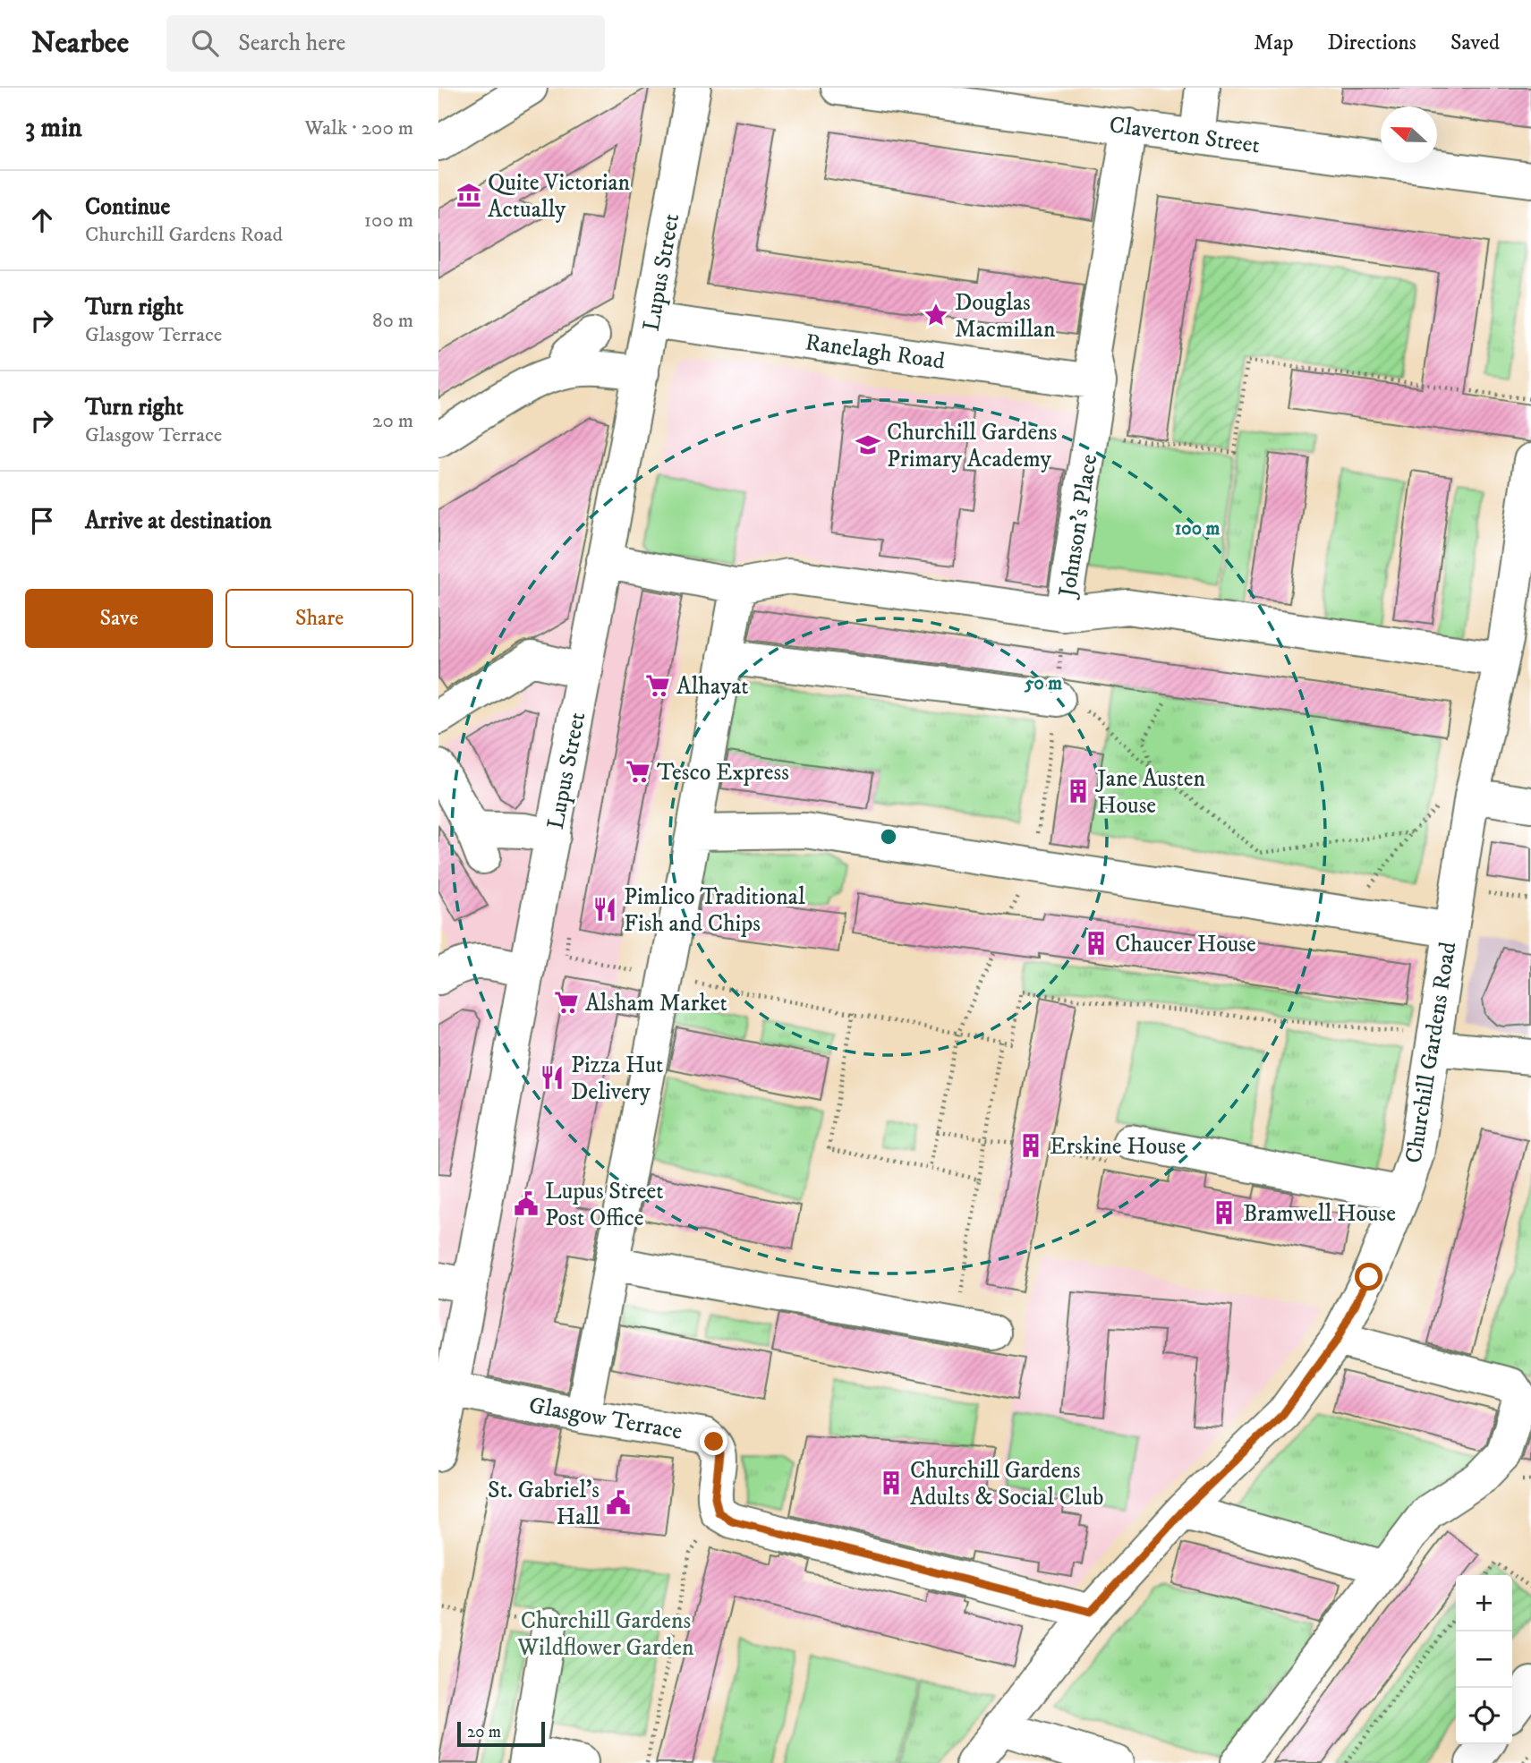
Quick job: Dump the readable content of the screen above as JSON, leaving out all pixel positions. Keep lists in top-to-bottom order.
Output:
{
  "streets": {
    "main road": [
      "Claverton Street",
      "Lupus Street",
      "Ranelagh Road",
      "Johnson's Place",
      "Churchill Gardens Road",
      "Glasgow Terrace"
    ]
  },
  "crossings": [
    ["Claverton Street", "Johnson's Place"],
    ["Lupus Street", "Ranelagh Road"],
    ["Lupus Street", "Johnson's Place"],
    ["Lupus Street", "Glasgow Terrace"],
    ["Ranelagh Road", "Johnson's Place"]
  ],
  "parks": ["Churchill Gardens Wildflower Garden"],
  "places": {
    "museum": ["Quite Victorian Actually"],
    "place": ["Douglas Macmillan"],
    "school or university": ["Churchill Gardens Primary Academy"],
    "supermarket": ["Alhayat", "Tesco Express", "Alsham Market"],
    "building": [
      "Jane Austen House",
      "Chaucer House",
      "Erskine House",
      "Bramwell House",
      "Churchill Gardens Adults & Social Club"
    ],
    "restaurant": ["Pimlico Traditional Fish and Chips", "Pizza Hut Delivery"],
    "public building": ["Lupus Street Post Office", "St. Gabriel's Hall"]
  },
  "scale_bar": "20 m",
  "north": "left",
  "page": {
    "header": "Nearbee",
    "search": "Search here",
    "nav": ["Map", "Directions", "Saved"],
    "heading": ["3 min", "Walk · 200 m"],
    "list": [
      ["Continue", "Churchill Gardens Road", "100 m"],
      ["Turn right", "Glasgow Terrace", "80 m"],
      ["Turn right", "Glasgow Terrace", "20 m"],
      "Arrive at destination"
    ],
    "buttons": ["Save", "Share"],
    "map_buttons": ["+", "−"],
    "scale": "20 m"
  },
  "rings": ["100 m", "50 m"]
}
